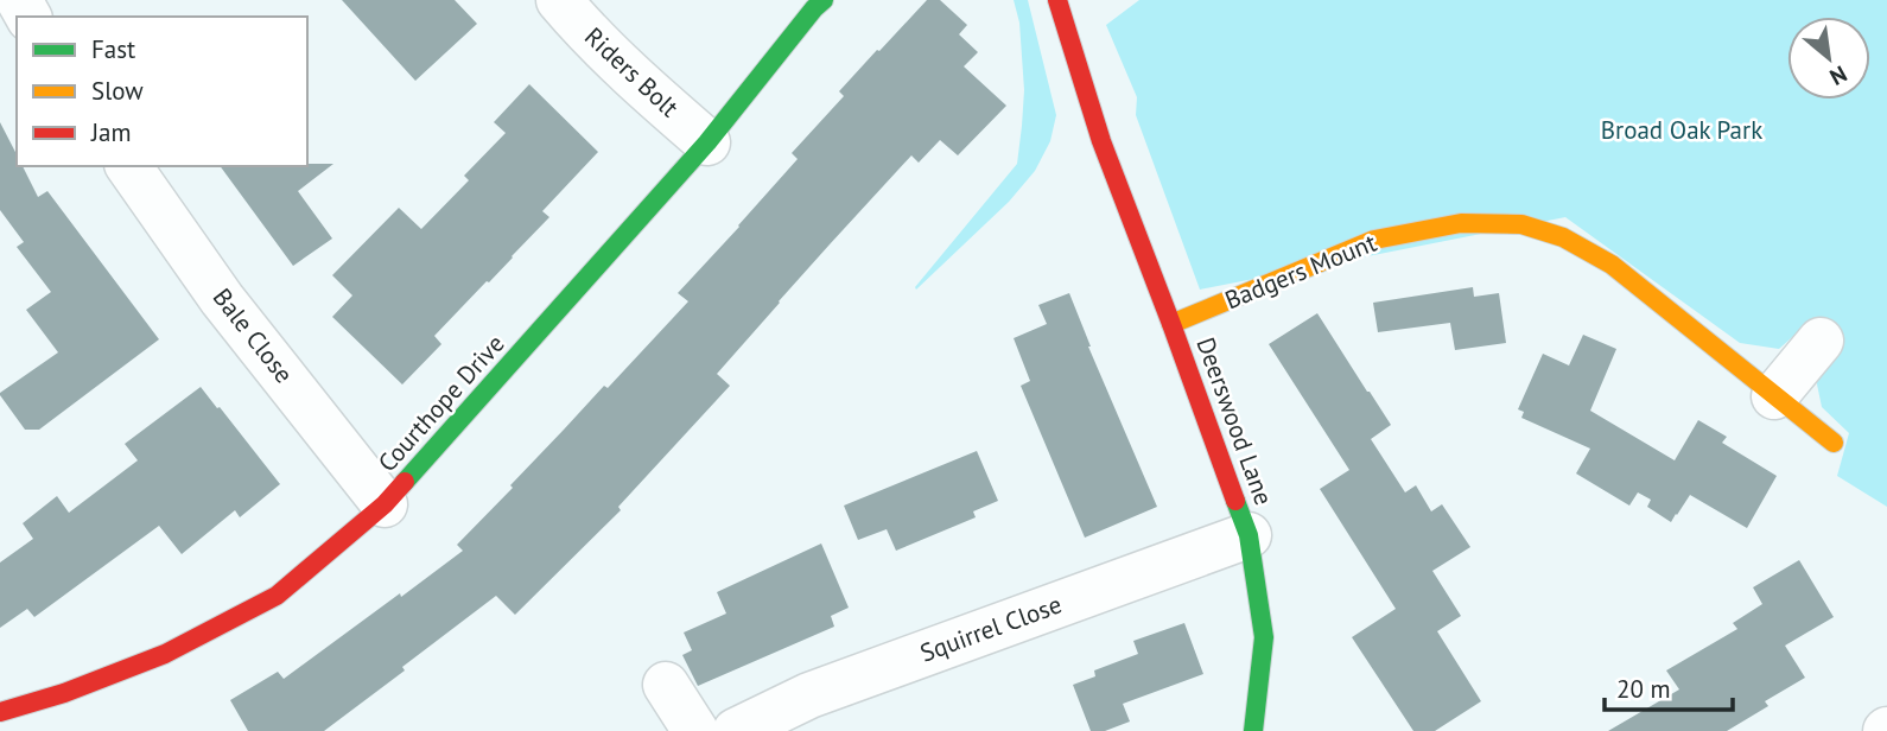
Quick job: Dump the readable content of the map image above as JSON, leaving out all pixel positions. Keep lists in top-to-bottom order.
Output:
{
  "streets": {
    "street": [
      "Riders Bolt",
      "Badgers Mount",
      "Bale Close",
      "Courthope Drive",
      "Deerswood Lane",
      "Squirrel Close"
    ]
  },
  "crossings": [
    ["Riders Bolt", "Courthope Drive"],
    ["Badgers Mount", "Deerswood Lane"],
    ["Bale Close", "Courthope Drive"],
    ["Deerswood Lane", "Squirrel Close"]
  ],
  "parks": ["Broad Oak Park"],
  "legend": ["Fast", "Slow", "Jam"],
  "scale_bar": "20 m",
  "north": "bottom right"
}
